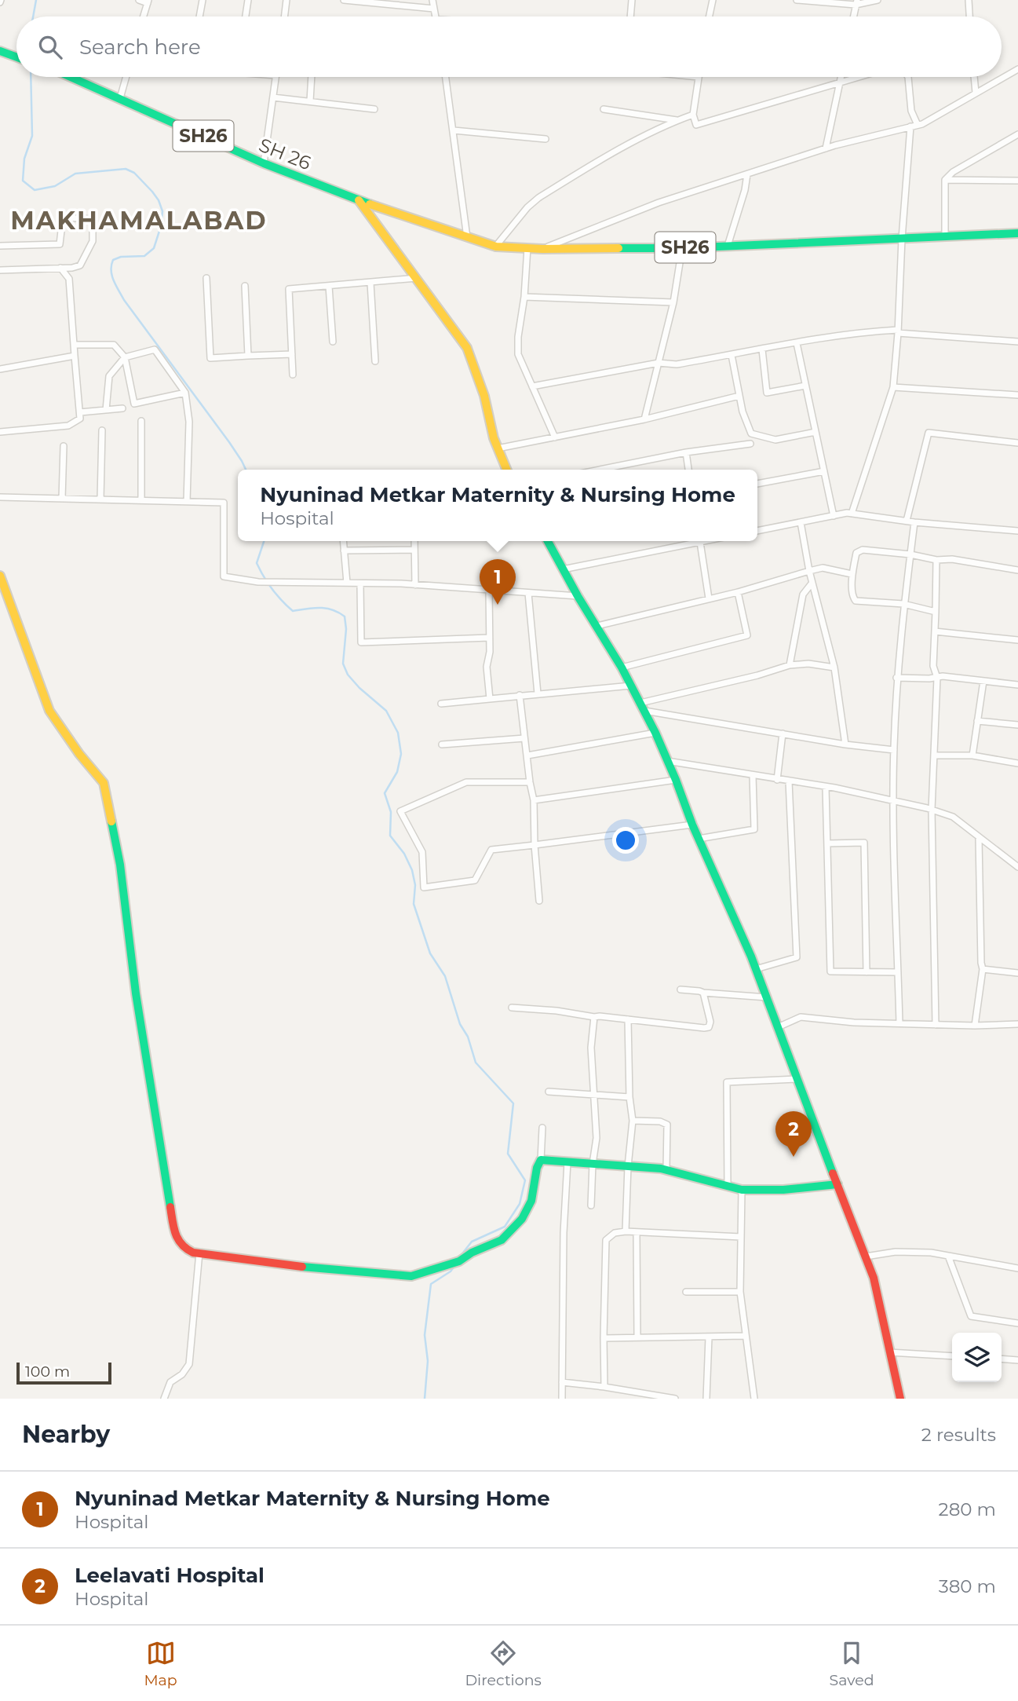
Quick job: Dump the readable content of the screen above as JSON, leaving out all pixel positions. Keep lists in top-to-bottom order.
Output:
{
  "streets": {
    "main road": ["SH26", "SH 26"]
  },
  "crossings": [
    ["SH26", "SH 26"]
  ],
  "districts": ["MAKHAMALABAD"],
  "scale_bar": "100 m",
  "page": {
    "search": "Search here",
    "popup": ["Nyuninad Metkar Maternity & Nursing Home", "Hospital"],
    "pins": ["1", "2"],
    "scale": "100 m",
    "heading": ["Nearby", "2 results"],
    "list": [
      {
        "mark": "1",
        "name": "Nyuninad Metkar Maternity & Nursing Home",
        "note": "Hospital",
        "value": "280 m"
      },
      {
        "mark": "2",
        "name": "Leelavati Hospital",
        "note": "Hospital",
        "value": "380 m"
      }
    ],
    "nav": ["Map", "Directions", "Saved"]
  }
}
